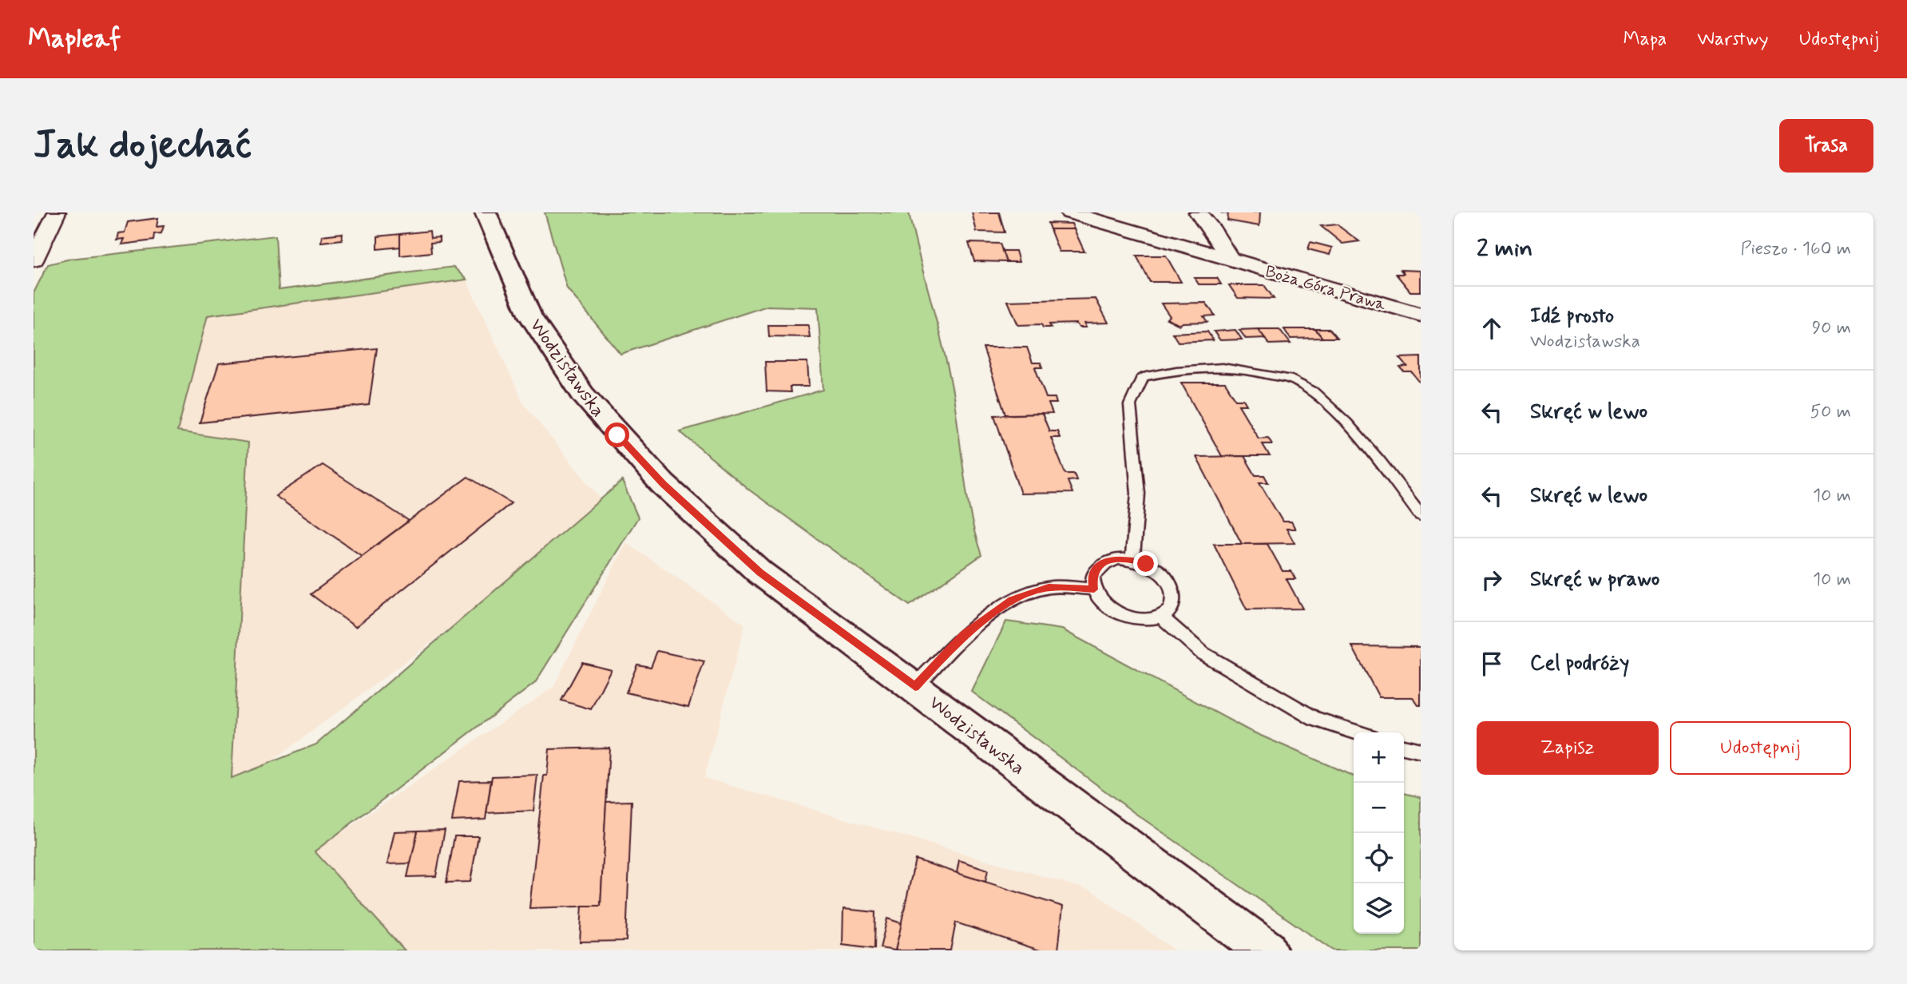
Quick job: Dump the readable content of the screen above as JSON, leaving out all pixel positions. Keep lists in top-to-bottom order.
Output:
{
  "streets": {
    "main road": ["Wodzisławska"],
    "street": ["Boża Góra Prawa"]
  },
  "page": {
    "header": "Mapleaf",
    "nav": ["Mapa", "Warstwy", "Udostępnij"],
    "buttons": [
      "Trasa",
      ["Zapisz", "Udostępnij"]
    ],
    "title": "Jak dojechać",
    "heading": ["2 min", "Pieszo · 160 m"],
    "list": [
      ["Idź prosto", "Wodzisławska", "90 m"],
      ["Skręć w lewo", "50 m"],
      ["Skręć w lewo", "10 m"],
      ["Skręć w prawo", "10 m"],
      "Cel podróży"
    ],
    "map_buttons": ["+", "−"]
  }
}
